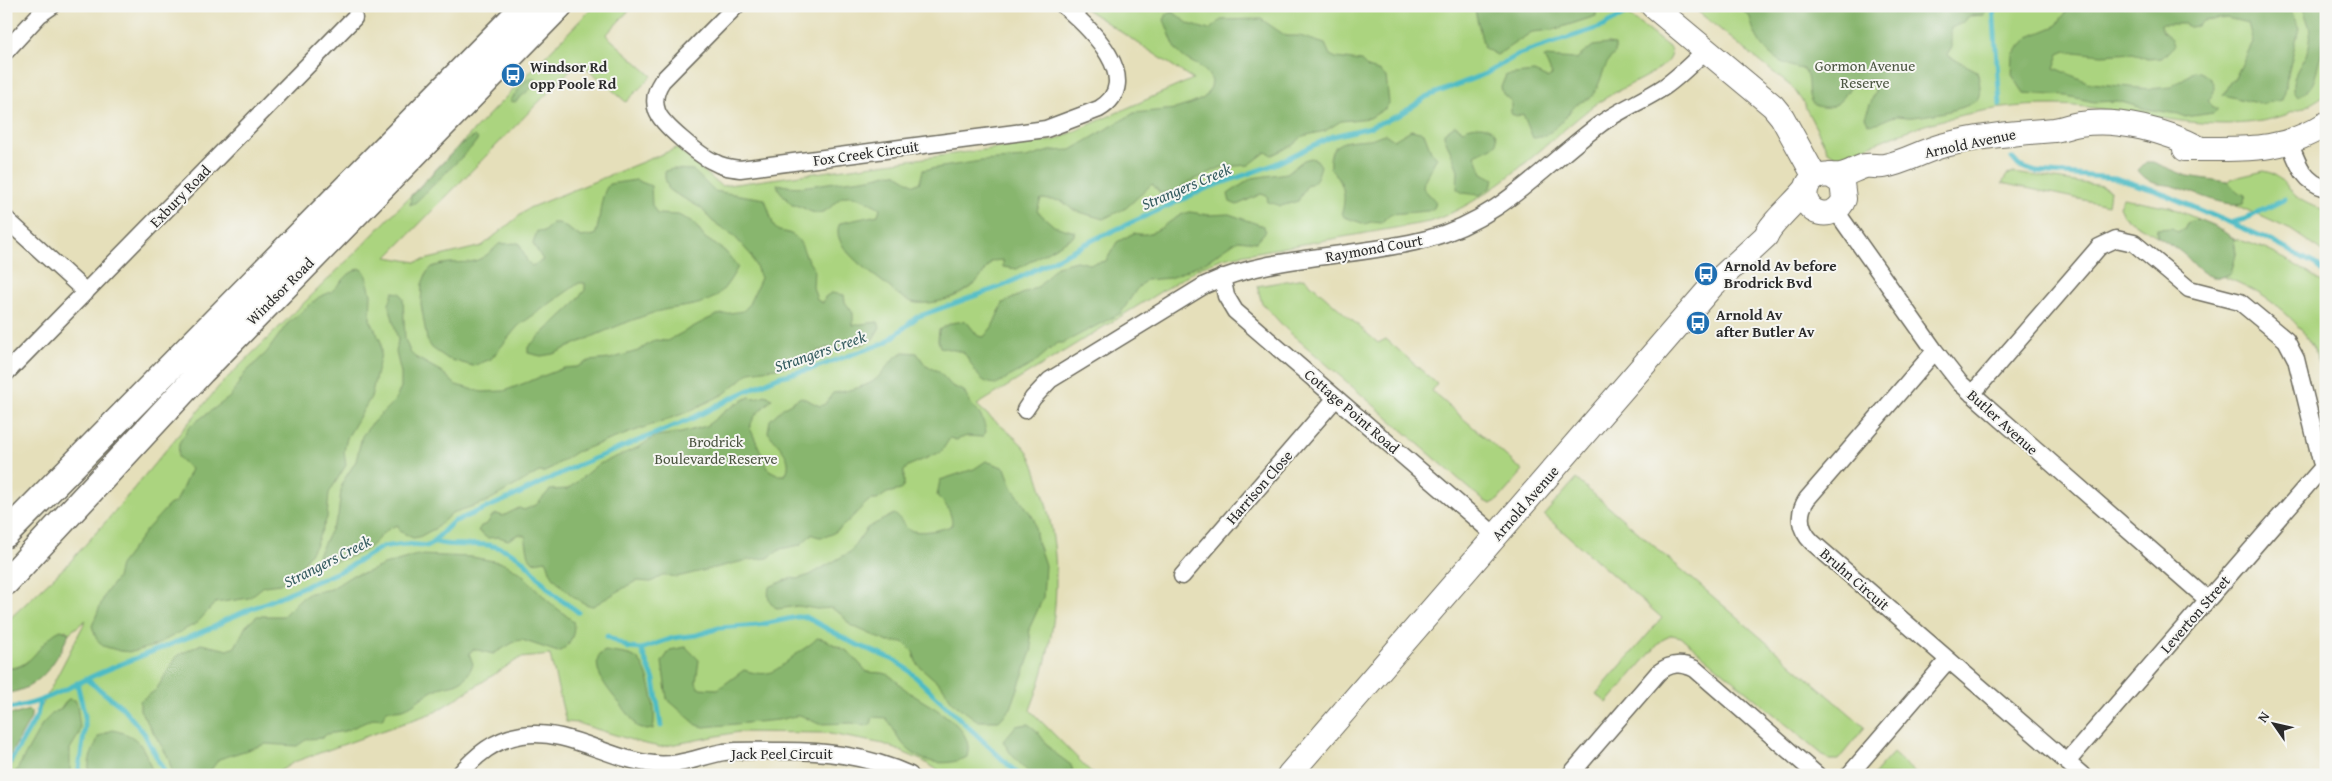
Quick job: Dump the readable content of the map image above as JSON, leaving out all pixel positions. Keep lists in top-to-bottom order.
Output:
{
  "streets": {
    "main road": ["Windsor Road"],
    "street": [
      "Arnold Avenue",
      "Fox Creek Circuit",
      "Exbury Road",
      "Raymond Court",
      "Cottage Point Road",
      "Butler Avenue",
      "Harrison Close",
      "Bruhn Circuit",
      "Leverton Street",
      "Jack Peel Circuit"
    ]
  },
  "crossings": [
    ["Arnold Avenue", "Cottage Point Road"],
    ["Arnold Avenue", "Butler Avenue"],
    ["Raymond Court", "Cottage Point Road"],
    ["Cottage Point Road", "Harrison Close"],
    ["Butler Avenue", "Bruhn Circuit"],
    ["Butler Avenue", "Leverton Street"],
    ["Bruhn Circuit", "Leverton Street"]
  ],
  "water": ["Strangers Creek"],
  "parks": ["Gormon Avenue Reserve", "Brodrick Boulevarde Reserve"],
  "places": {
    "bus stop": ["Windsor Rd opp Poole Rd", "Arnold Av before Brodrick Bvd", "Arnold Av after Butler Av"]
  },
  "north": "top left"
}
